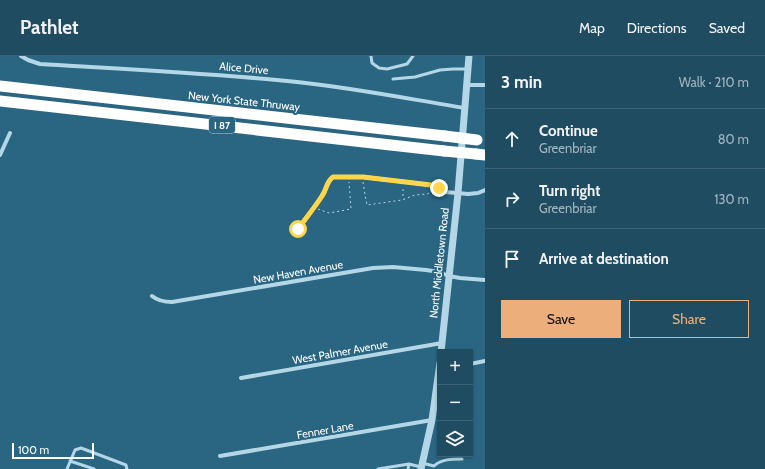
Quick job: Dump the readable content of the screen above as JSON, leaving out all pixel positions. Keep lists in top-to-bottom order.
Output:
{
  "streets": {
    "highway": ["New York State Thruway", "I 87"],
    "street": [
      "Alice Drive",
      "North Middletown Road",
      "New Haven Avenue",
      "West Palmer Avenue",
      "Fenner Lane"
    ]
  },
  "crossings": [
    ["Alice Drive", "North Middletown Road"],
    ["North Middletown Road", "New Haven Avenue"],
    ["North Middletown Road", "West Palmer Avenue"]
  ],
  "scale_bar": "100 m",
  "page": {
    "header": "Pathlet",
    "nav": ["Map", "Directions", "Saved"],
    "heading": ["3 min", "Walk · 210 m"],
    "list": [
      ["Continue", "Greenbriar", "80 m"],
      ["Turn right", "Greenbriar", "130 m"],
      "Arrive at destination"
    ],
    "buttons": ["Save", "Share"],
    "map_buttons": ["+", "−"],
    "scale": "100 m"
  }
}
